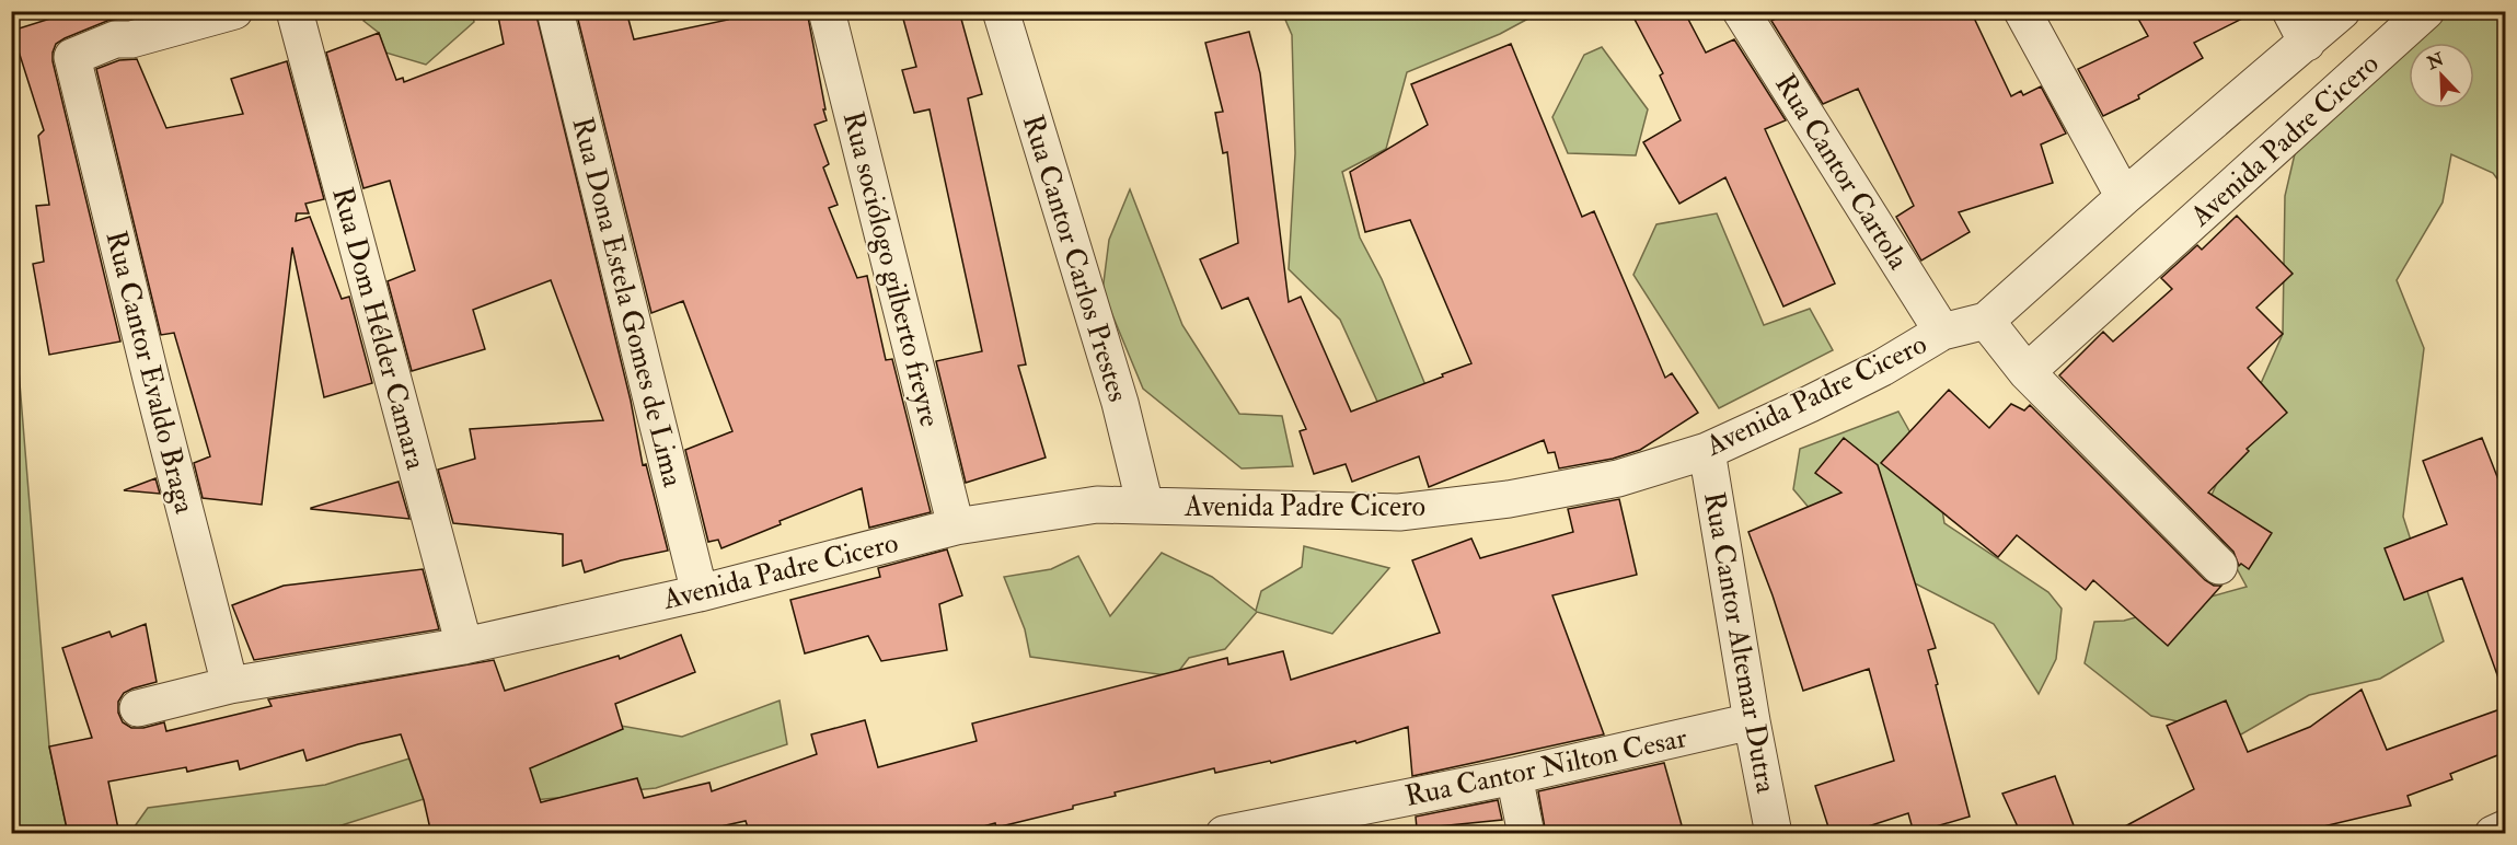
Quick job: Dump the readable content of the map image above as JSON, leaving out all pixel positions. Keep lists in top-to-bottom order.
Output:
{
  "streets": {
    "street": [
      "Avenida Padre Cicero",
      "Rua Cantor Cartola",
      "Rua Cantor Carlos Prestes",
      "Rua sociólogo gilberto freyre",
      "Rua Dona Estela Gomes de Lima",
      "Rua Dom Hélder Camara",
      "Rua Cantor Evaldo Braga",
      "Rua Cantor Altemar Dutra",
      "Rua Cantor Nilton Cesar"
    ]
  },
  "crossings": [
    ["Avenida Padre Cicero", "Rua Cantor Cartola"],
    ["Avenida Padre Cicero", "Rua Cantor Carlos Prestes"],
    ["Avenida Padre Cicero", "Rua sociólogo gilberto freyre"],
    ["Avenida Padre Cicero", "Rua Dona Estela Gomes de Lima"],
    ["Avenida Padre Cicero", "Rua Dom Hélder Camara"],
    ["Avenida Padre Cicero", "Rua Cantor Evaldo Braga"],
    ["Avenida Padre Cicero", "Rua Cantor Altemar Dutra"],
    ["Rua Cantor Altemar Dutra", "Rua Cantor Nilton Cesar"]
  ],
  "north": "top left"
}
